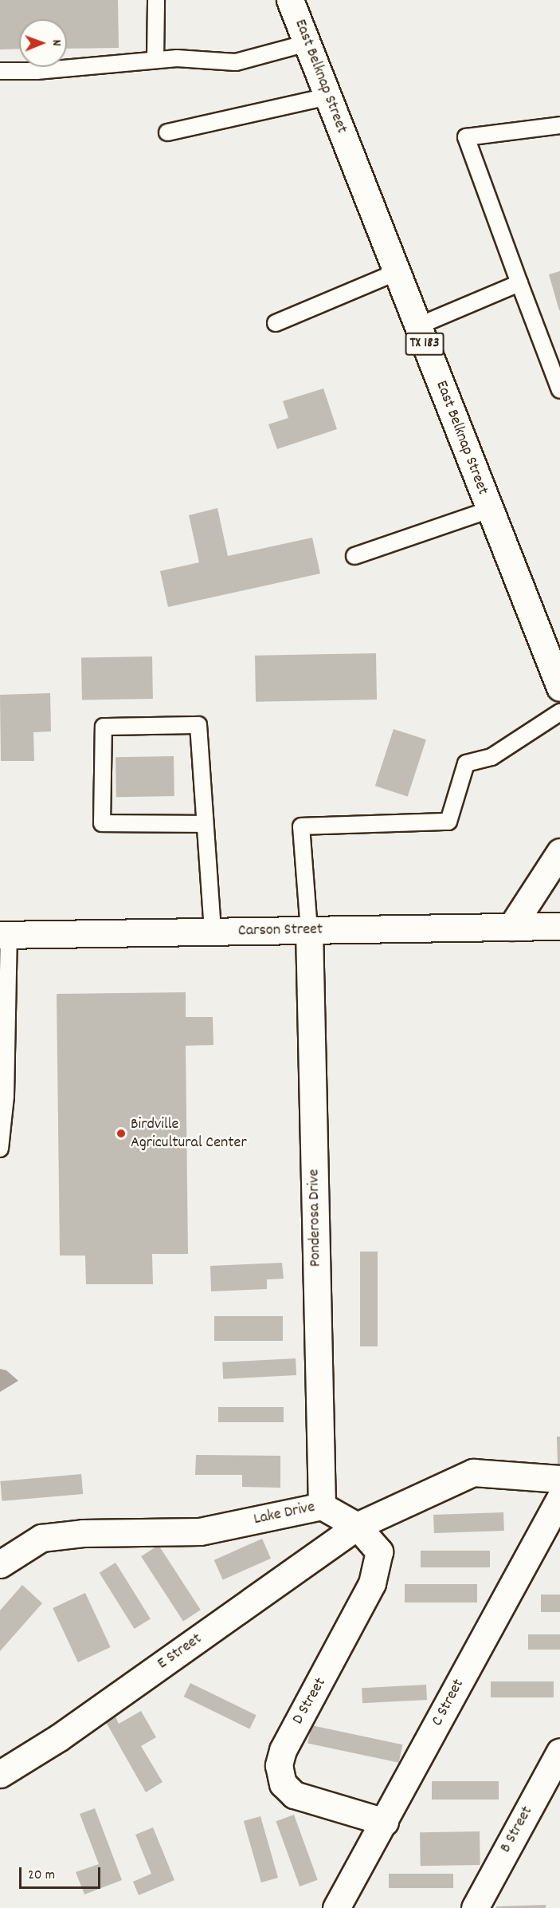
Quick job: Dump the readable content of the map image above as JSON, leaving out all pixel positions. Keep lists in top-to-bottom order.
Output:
{
  "streets": {
    "street": [
      "East Belknap Street",
      "TX 183",
      "Carson Street",
      "Ponderosa Drive",
      "Lake Drive",
      "E Street",
      "D Street",
      "C Street",
      "B Street"
    ]
  },
  "crossings": [
    ["Carson Street", "Ponderosa Drive"],
    ["Ponderosa Drive", "Lake Drive"],
    ["Lake Drive", "E Street"],
    ["Lake Drive", "D Street"],
    ["E Street", "D Street"],
    ["D Street", "C Street"]
  ],
  "places": ["Birdville Agricultural Center"],
  "scale_bar": "20 m",
  "north": "right"
}
